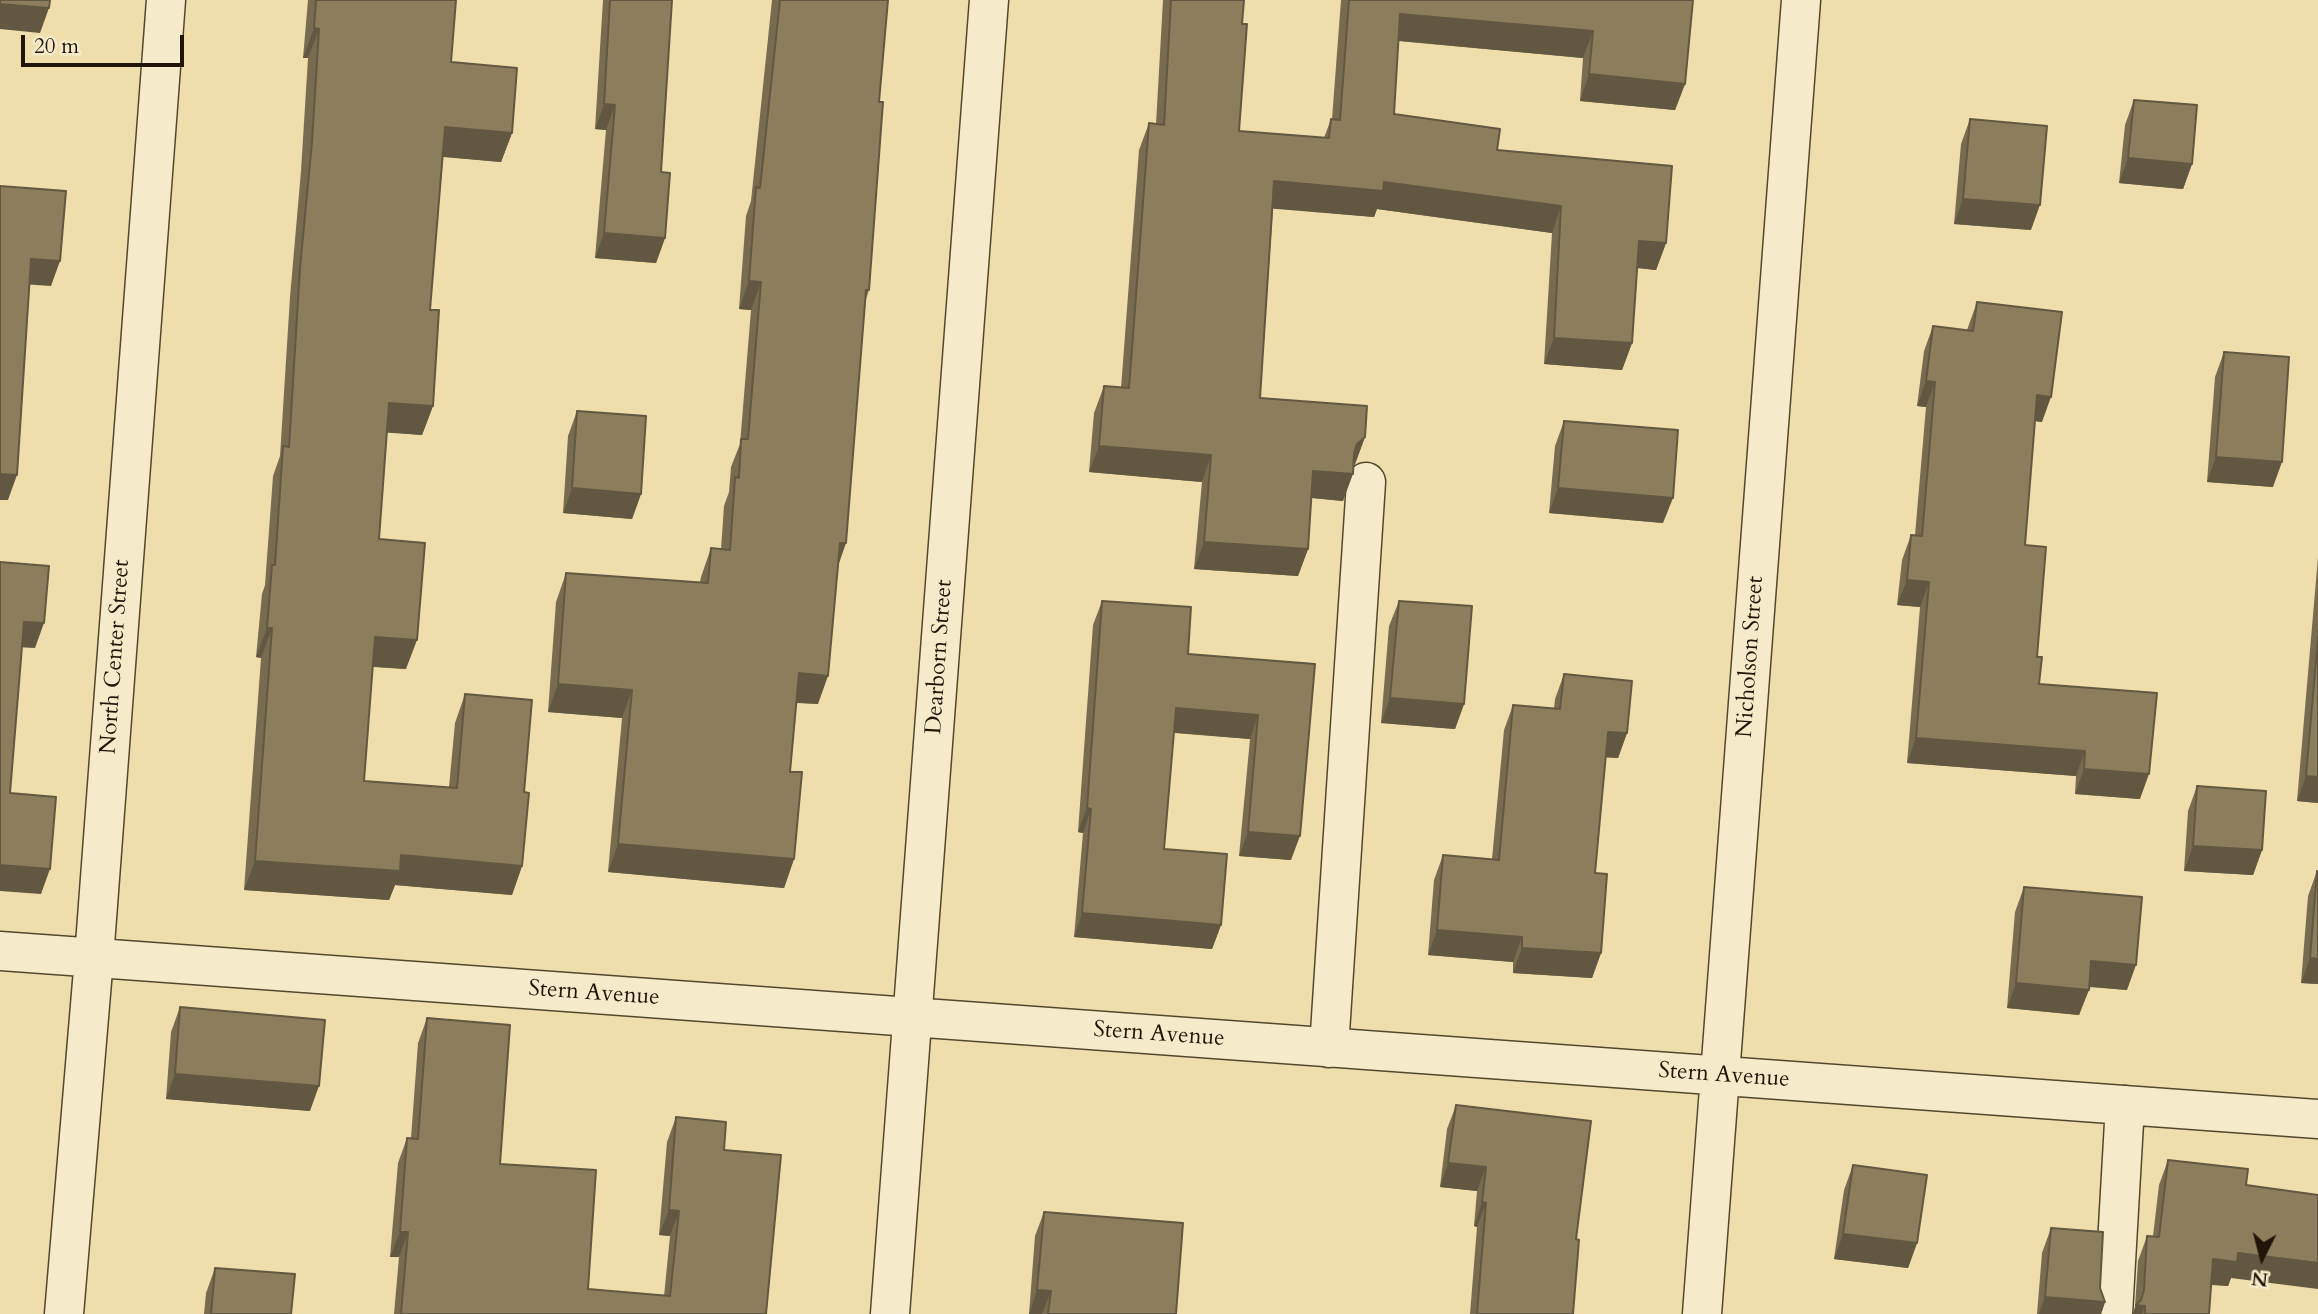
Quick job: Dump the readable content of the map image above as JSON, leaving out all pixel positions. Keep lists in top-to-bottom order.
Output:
{
  "streets": {
    "street": [
      "North Center Street",
      "Dearborn Street",
      "Nicholson Street",
      "Stern Avenue"
    ]
  },
  "crossings": [
    ["North Center Street", "Stern Avenue"],
    ["Dearborn Street", "Stern Avenue"],
    ["Nicholson Street", "Stern Avenue"]
  ],
  "scale_bar": "20 m",
  "north": "bottom"
}
